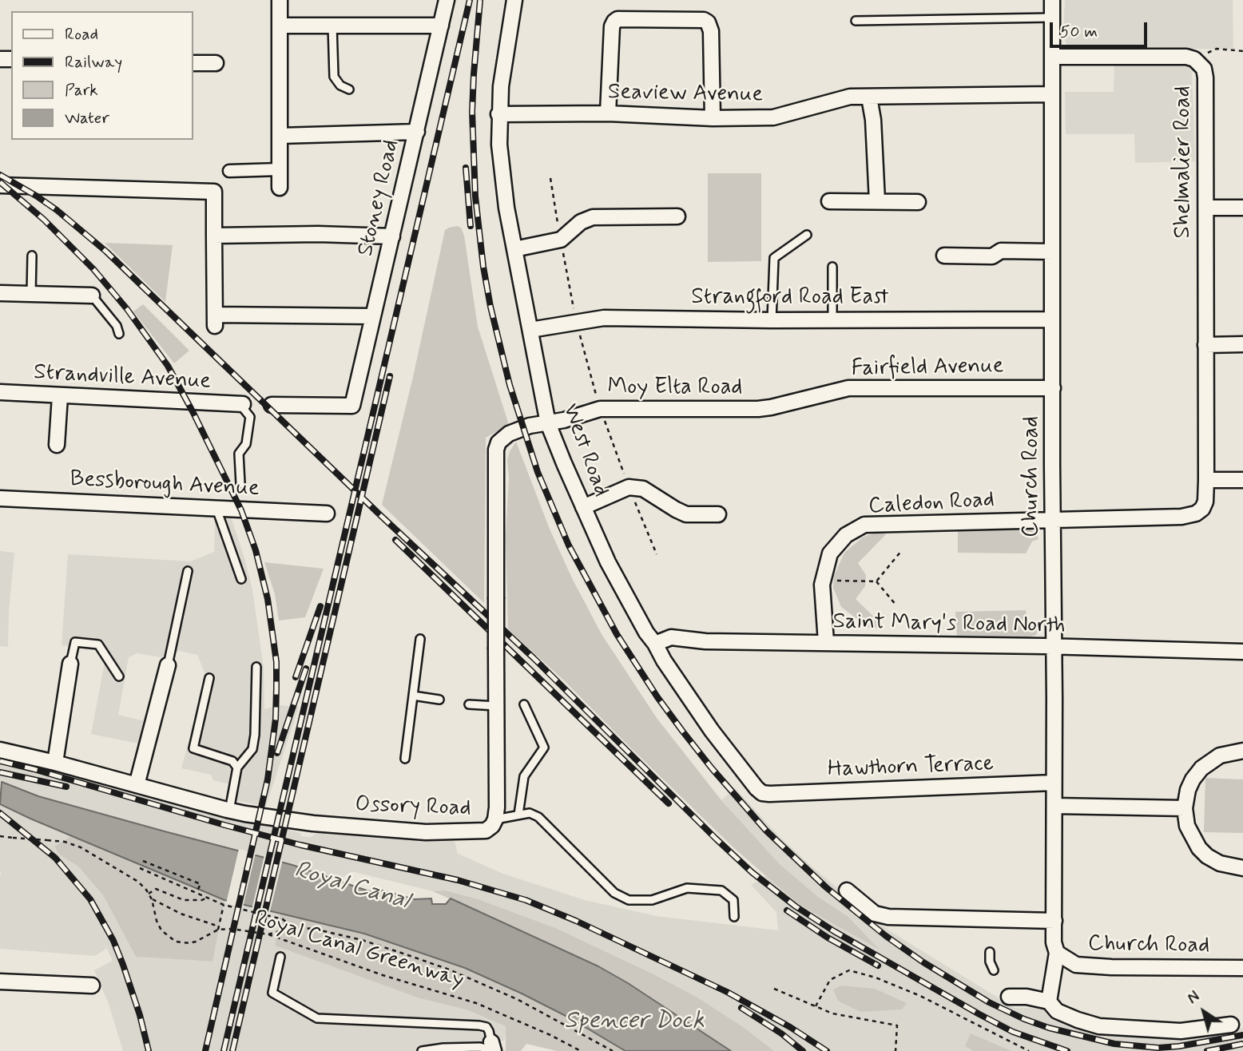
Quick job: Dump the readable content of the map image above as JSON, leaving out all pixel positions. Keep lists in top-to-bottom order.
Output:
{
  "streets": {
    "street": [
      "Seaview Avenue",
      "Shelmalier Road",
      "Stoney Road",
      "Strangford Road East",
      "Fairfield Avenue",
      "Strandville Avenue",
      "Moy Elta Road",
      "West Road",
      "Church Road",
      "Bessborough Avenue",
      "Caledon Road",
      "Saint Mary's Road North",
      "Hawthorn Terrace",
      "Ossory Road"
    ],
    "path": ["Royal Canal Greenway"]
  },
  "crossings": [
    ["Seaview Avenue", "West Road"],
    ["Seaview Avenue", "Church Road"],
    ["Shelmalier Road", "Church Road"],
    ["Shelmalier Road", "Caledon Road"],
    ["Strangford Road East", "West Road"],
    ["Strangford Road East", "Church Road"],
    ["Fairfield Avenue", "Moy Elta Road"],
    ["Fairfield Avenue", "Church Road"],
    ["Moy Elta Road", "West Road"],
    ["Moy Elta Road", "Ossory Road"],
    ["West Road", "Saint Mary's Road North"],
    ["West Road", "Hawthorn Terrace"],
    ["West Road", "Ossory Road"],
    ["Church Road", "Caledon Road"],
    ["Church Road", "Saint Mary's Road North"],
    ["Church Road", "Hawthorn Terrace"],
    ["Caledon Road", "Saint Mary's Road North"]
  ],
  "water": ["Royal Canal", "Spencer Dock"],
  "legend": [
    "Road",
    "Railway",
    "Park",
    "Water"
  ],
  "scale_bar": "50 m",
  "north": "top left"
}
